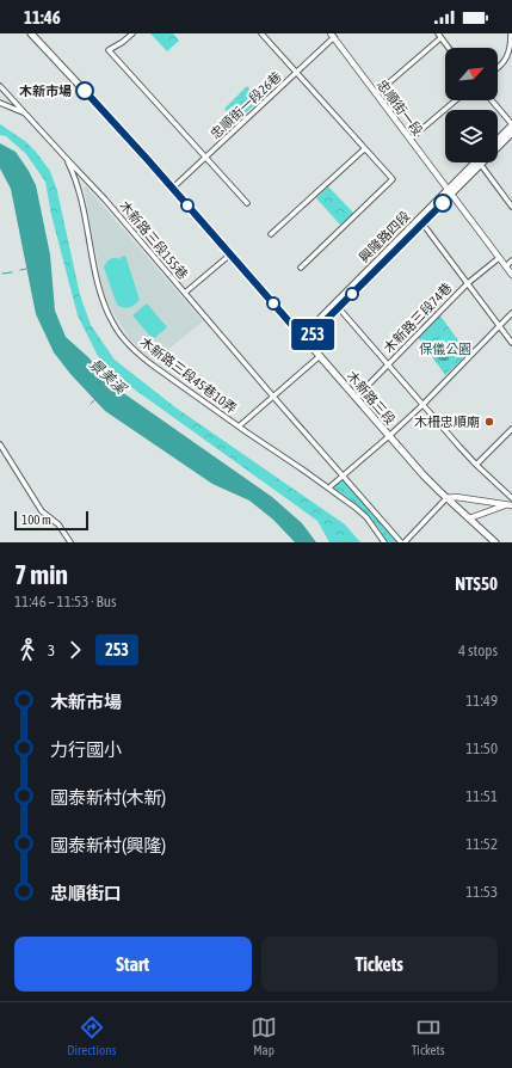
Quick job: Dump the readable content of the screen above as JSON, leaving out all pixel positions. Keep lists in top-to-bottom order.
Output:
{
  "streets": {
    "main road": ["興隆路四段", "木新路三段"],
    "street": [
      "忠順街一段26巷",
      "忠順街一段",
      "木新路三段155巷",
      "木新路三段74巷",
      "木新路三段45巷10弄"
    ]
  },
  "crossings": [
    ["忠順街一段26巷", "忠順街一段"],
    ["忠順街一段26巷", "木新路三段"],
    ["忠順街一段", "興隆路四段"],
    ["忠順街一段", "木新路三段74巷"],
    ["興隆路四段", "木新路三段"],
    ["木新路三段155巷", "木新路三段45巷10弄"],
    ["木新路三段155巷", "木新路三段"],
    ["木新路三段74巷", "木新路三段"]
  ],
  "water": ["景美溪"],
  "parks": ["保儀公園"],
  "places": ["木新市場", "木柵忠順廟"],
  "lines": ["bus line 253"],
  "scale_bar": "100 m",
  "north": "top right",
  "page": {
    "status": "11:46",
    "on_map": "253",
    "scale": "100 m",
    "heading": ["7 min", "11:46 – 11:53 · Bus", "NT$50"],
    "legs": ["3", "253", "4 stops"],
    "list": [
      {
        "name": "木新市場",
        "value": "11:49"
      },
      {
        "name": "力行國小",
        "value": "11:50"
      },
      {
        "name": "國泰新村(木新)",
        "value": "11:51"
      },
      {
        "name": "國泰新村(興隆)",
        "value": "11:52"
      },
      {
        "name": "忠順街口",
        "value": "11:53"
      }
    ],
    "buttons": ["Start", "Tickets"],
    "tabs": ["Directions", "Map", "Tickets"]
  }
}
